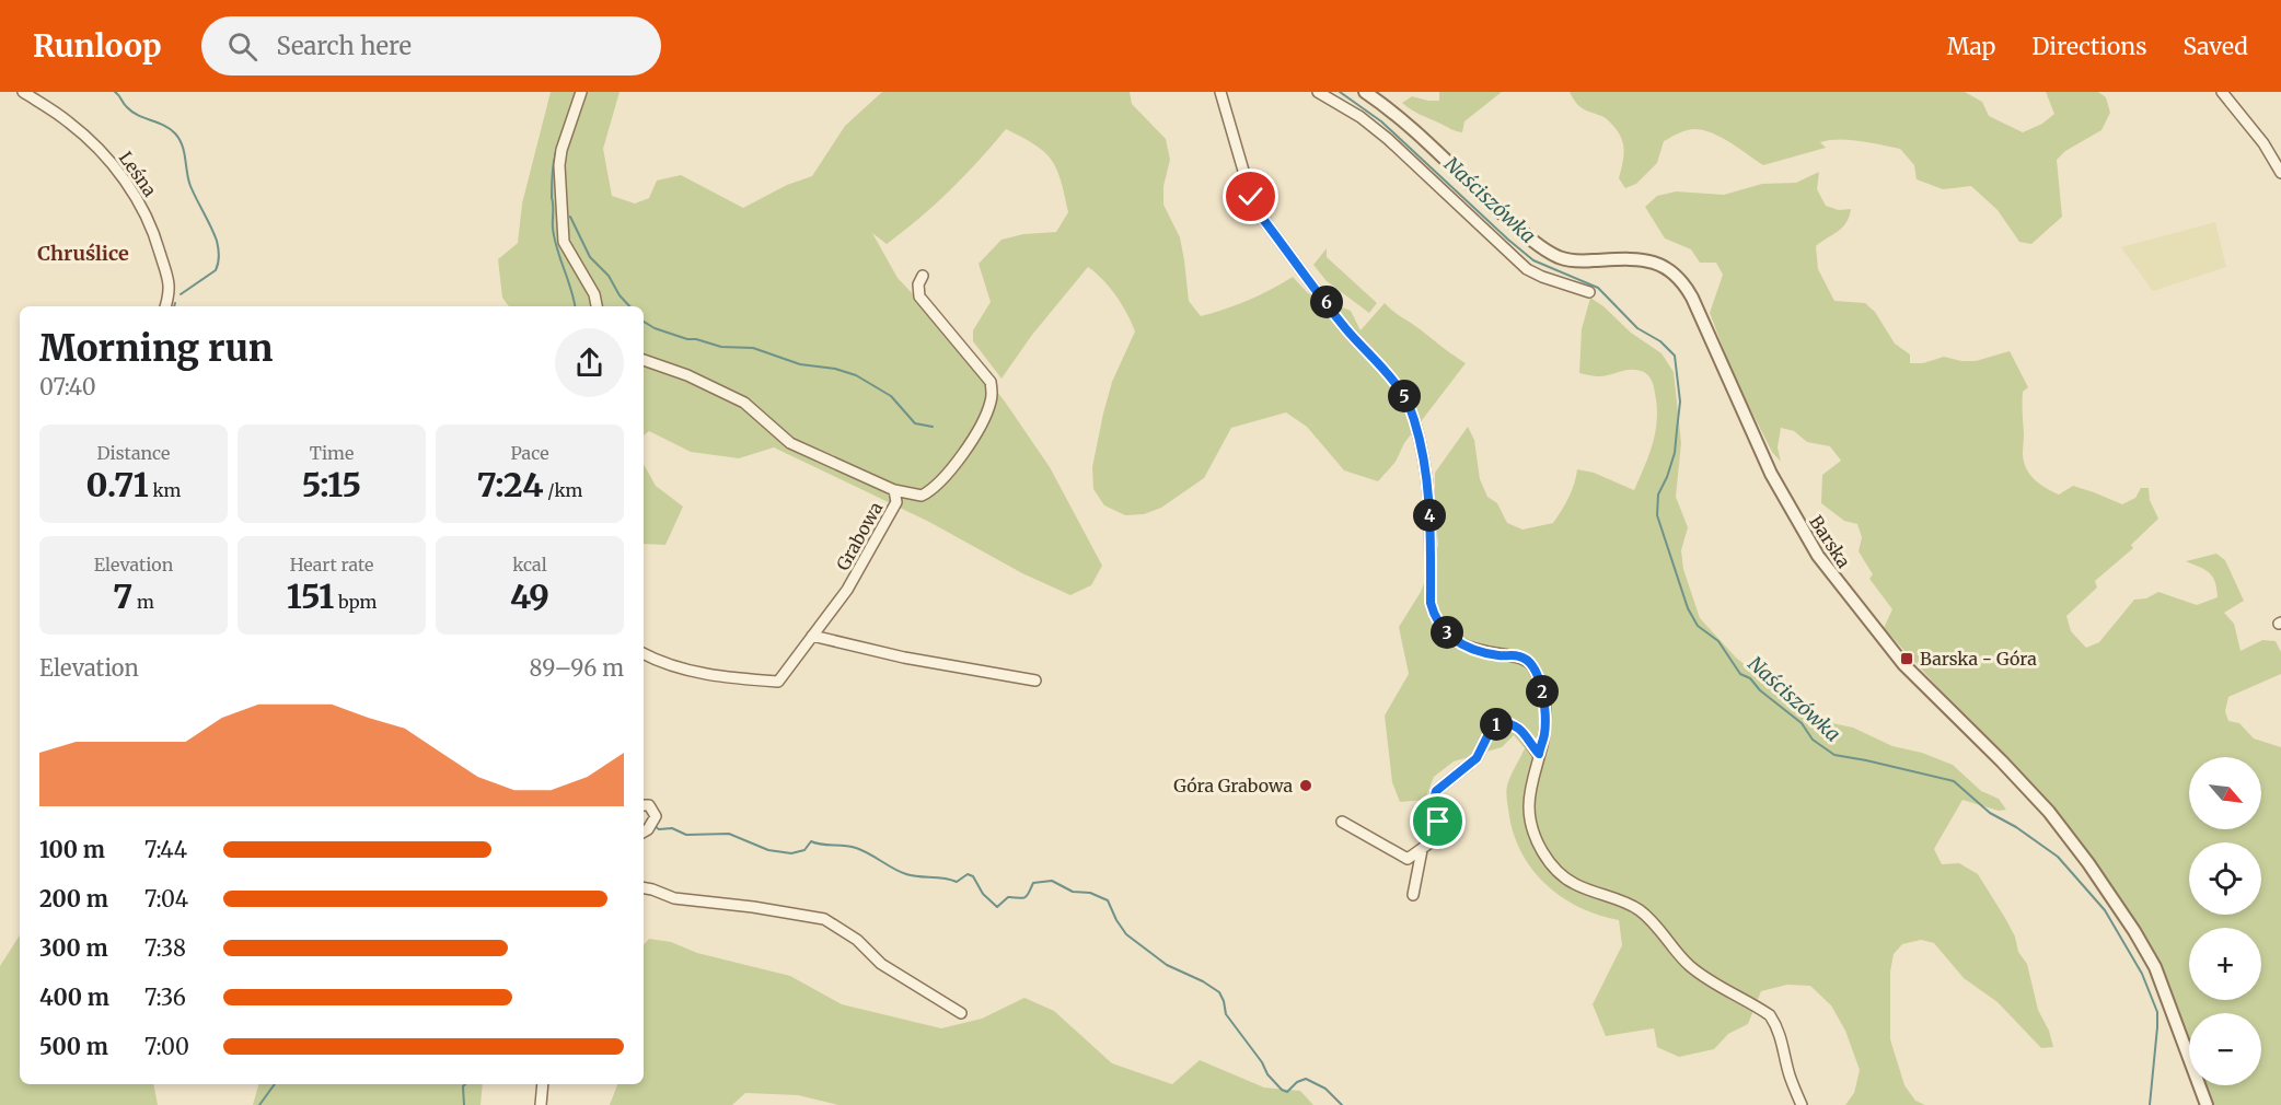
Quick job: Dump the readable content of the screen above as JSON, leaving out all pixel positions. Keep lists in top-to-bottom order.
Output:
{
  "streets": {
    "street": ["Leśna", "Grabowa", "Barska"]
  },
  "districts": ["Chruślice"],
  "water": ["Naściszówka"],
  "places": {
    "transit": ["Barska - Góra"],
    "other": ["Góra Grabowa"]
  },
  "north": "bottom right",
  "page": {
    "header": "Runloop",
    "search": "Search here",
    "nav": ["Map", "Directions", "Saved"],
    "pins": [
      "6",
      "5",
      "4",
      "3",
      "2",
      "1"
    ],
    "heading": ["Morning run", "07:40"],
    "stats": [
      ["Distance", "0.71 km"],
      ["Time", "5:15"],
      ["Pace", "7:24 /km"],
      ["Elevation", "7 m"],
      ["Heart rate", "151 bpm"],
      ["kcal", "49"]
    ],
    "chart": ["Elevation", "89–96 m"],
    "map_buttons": ["+", "−"],
    "list": [
      {
        "name": "100 m",
        "note": "7:44"
      },
      {
        "name": "200 m",
        "note": "7:04"
      },
      {
        "name": "300 m",
        "note": "7:38"
      },
      {
        "name": "400 m",
        "note": "7:36"
      },
      {
        "name": "500 m",
        "note": "7:00"
      }
    ]
  }
}
